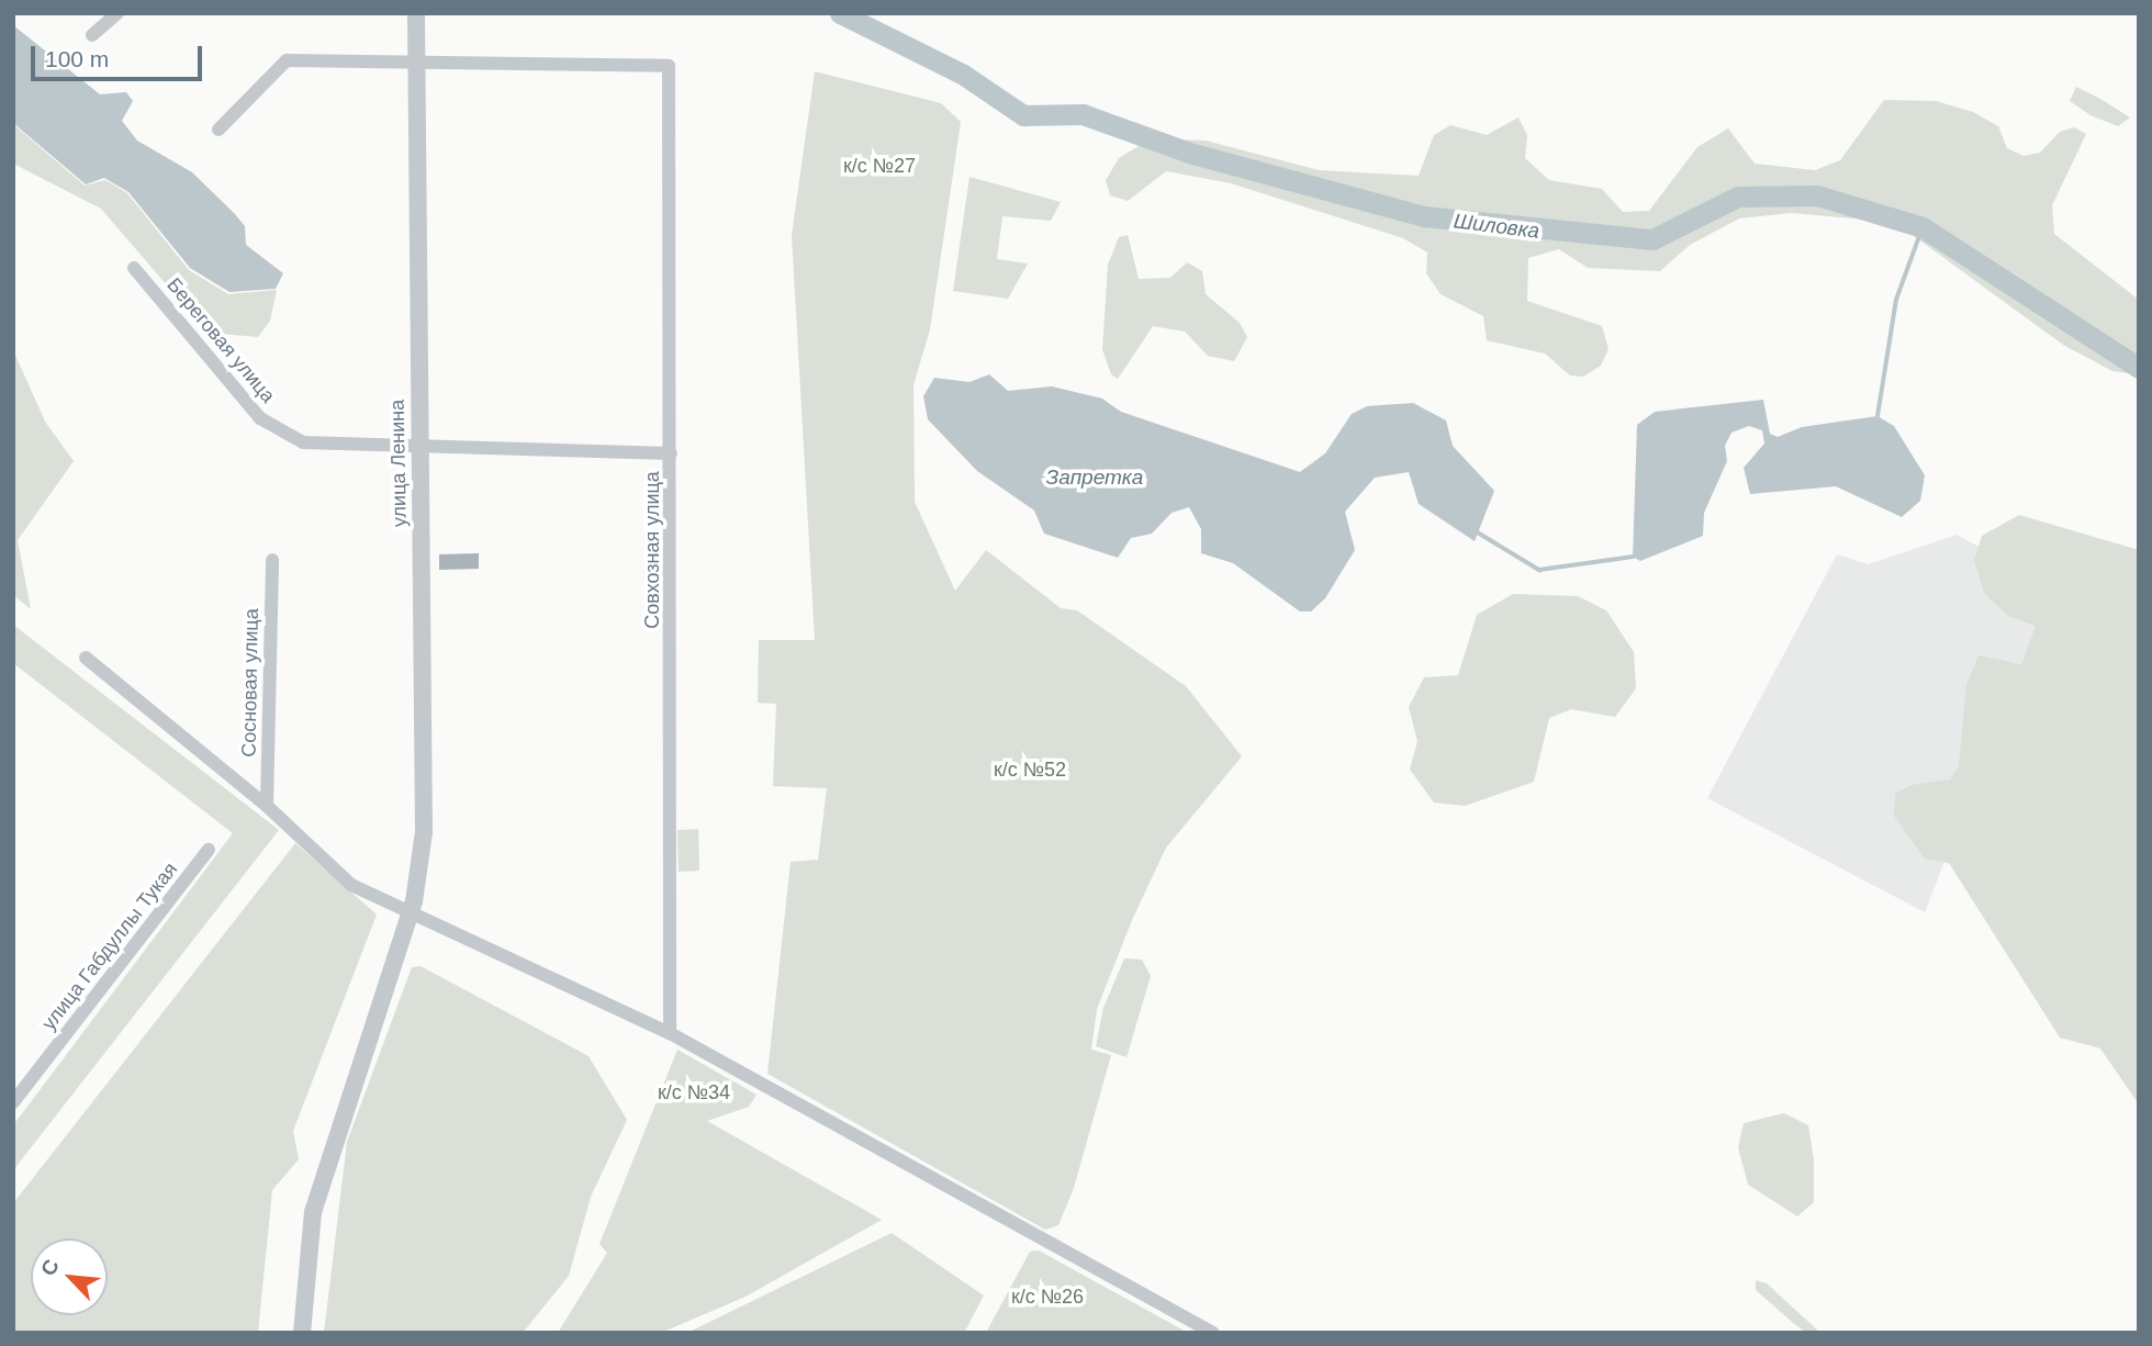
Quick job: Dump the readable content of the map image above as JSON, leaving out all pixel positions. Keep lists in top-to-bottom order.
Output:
{
  "streets": {
    "street": [
      "Береговая улица",
      "улица Ленина",
      "Совхозная улица",
      "Сосновая улица",
      "улица Габдуллы Тукая"
    ]
  },
  "crossings": [
    ["Береговая улица", "улица Ленина"],
    ["Береговая улица", "Совхозная улица"],
    ["улица Ленина", "Совхозная улица"]
  ],
  "water": ["Шиловка", "Запретка"],
  "parks": [
    "к/с №27",
    "к/с №52",
    "к/с №34",
    "к/с №26"
  ],
  "scale_bar": "100 m",
  "north": "top left"
}
